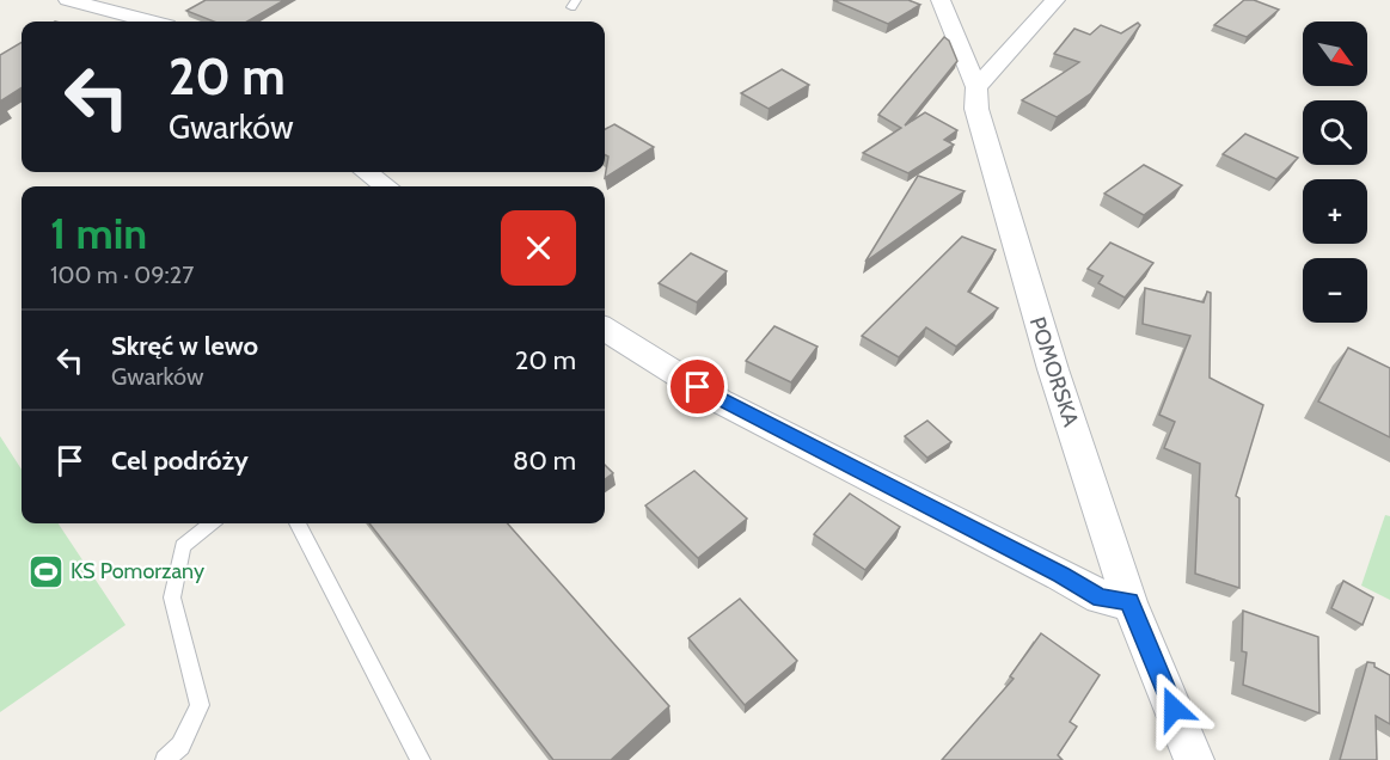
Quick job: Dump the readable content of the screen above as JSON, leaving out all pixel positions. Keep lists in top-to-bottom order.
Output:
{
  "streets": {
    "street": ["POMORSKA"]
  },
  "places": {
    "sports": ["KS Pomorzany"]
  },
  "north": "bottom right",
  "page": {
    "map_buttons": ["+", "−"],
    "turn": ["20 m", "Gwarków"],
    "heading": ["1 min", "100 m · 09:27"],
    "list": [
      {
        "name": "Skręć w lewo",
        "note": "Gwarków",
        "value": "20 m"
      },
      {
        "name": "Cel podróży",
        "value": "80 m"
      }
    ]
  }
}
